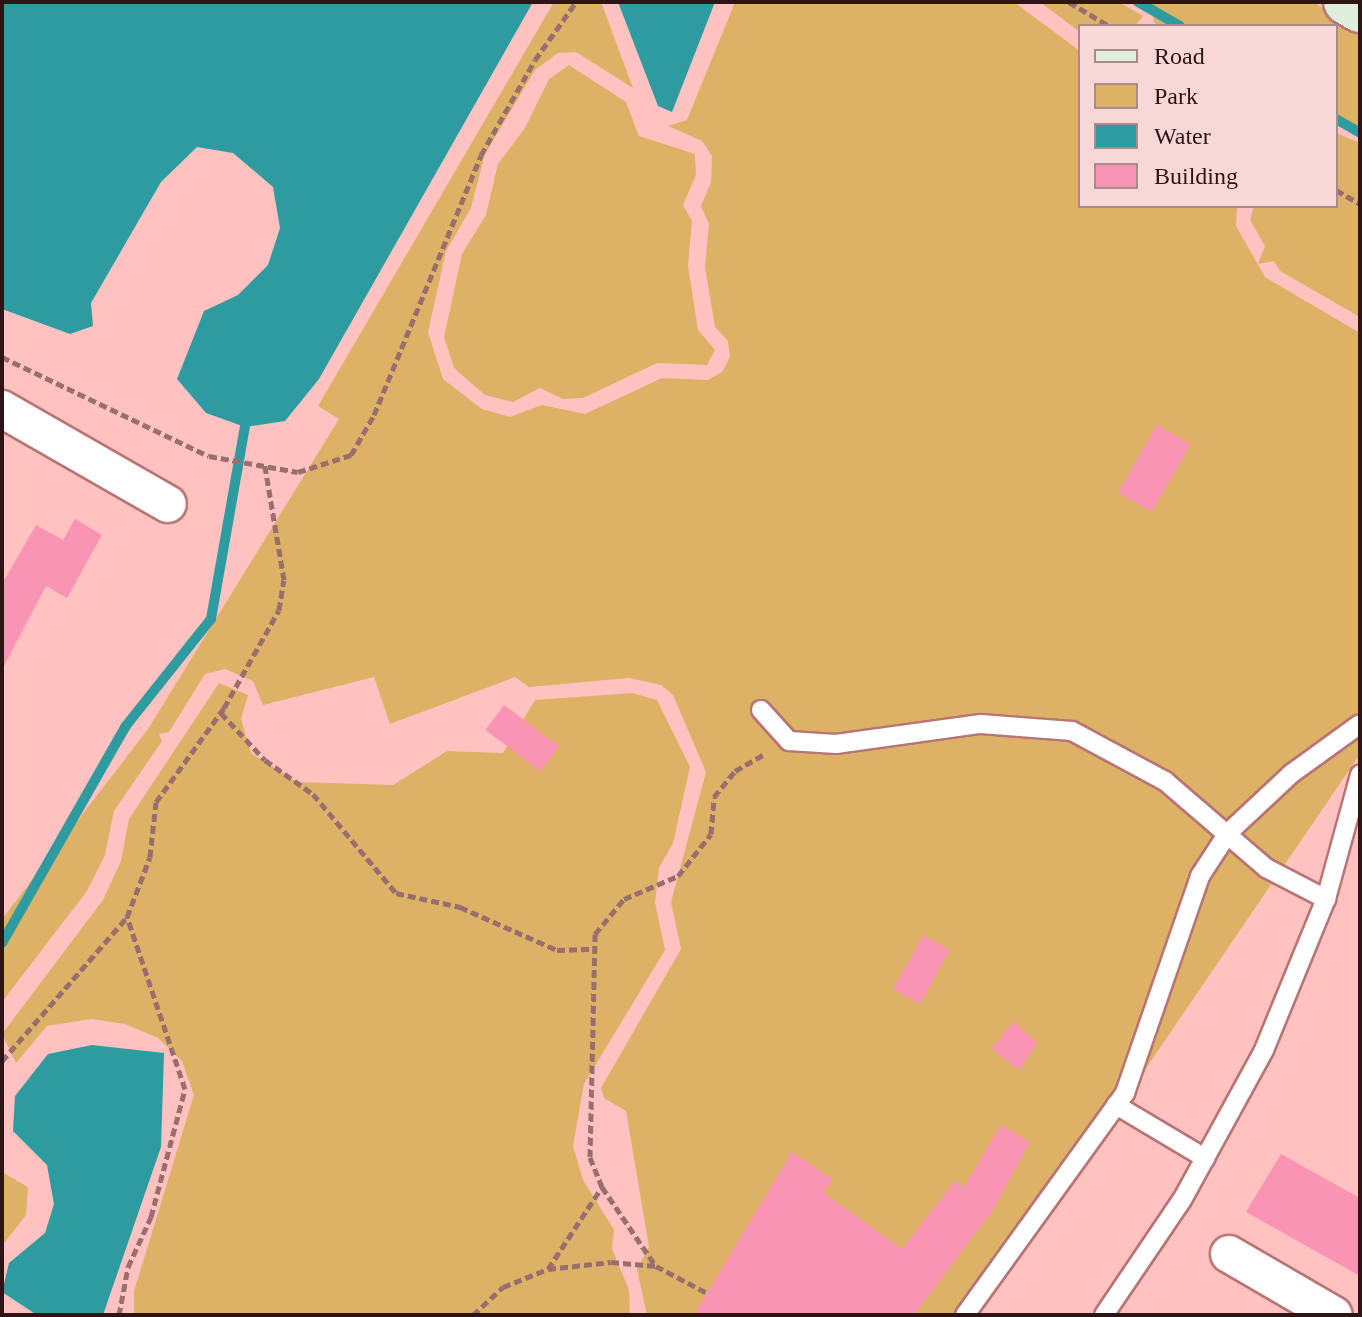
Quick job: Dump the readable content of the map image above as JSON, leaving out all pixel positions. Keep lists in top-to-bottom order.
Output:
{
  "legend": [
    "Road",
    "Park",
    "Water",
    "Building"
  ]
}
